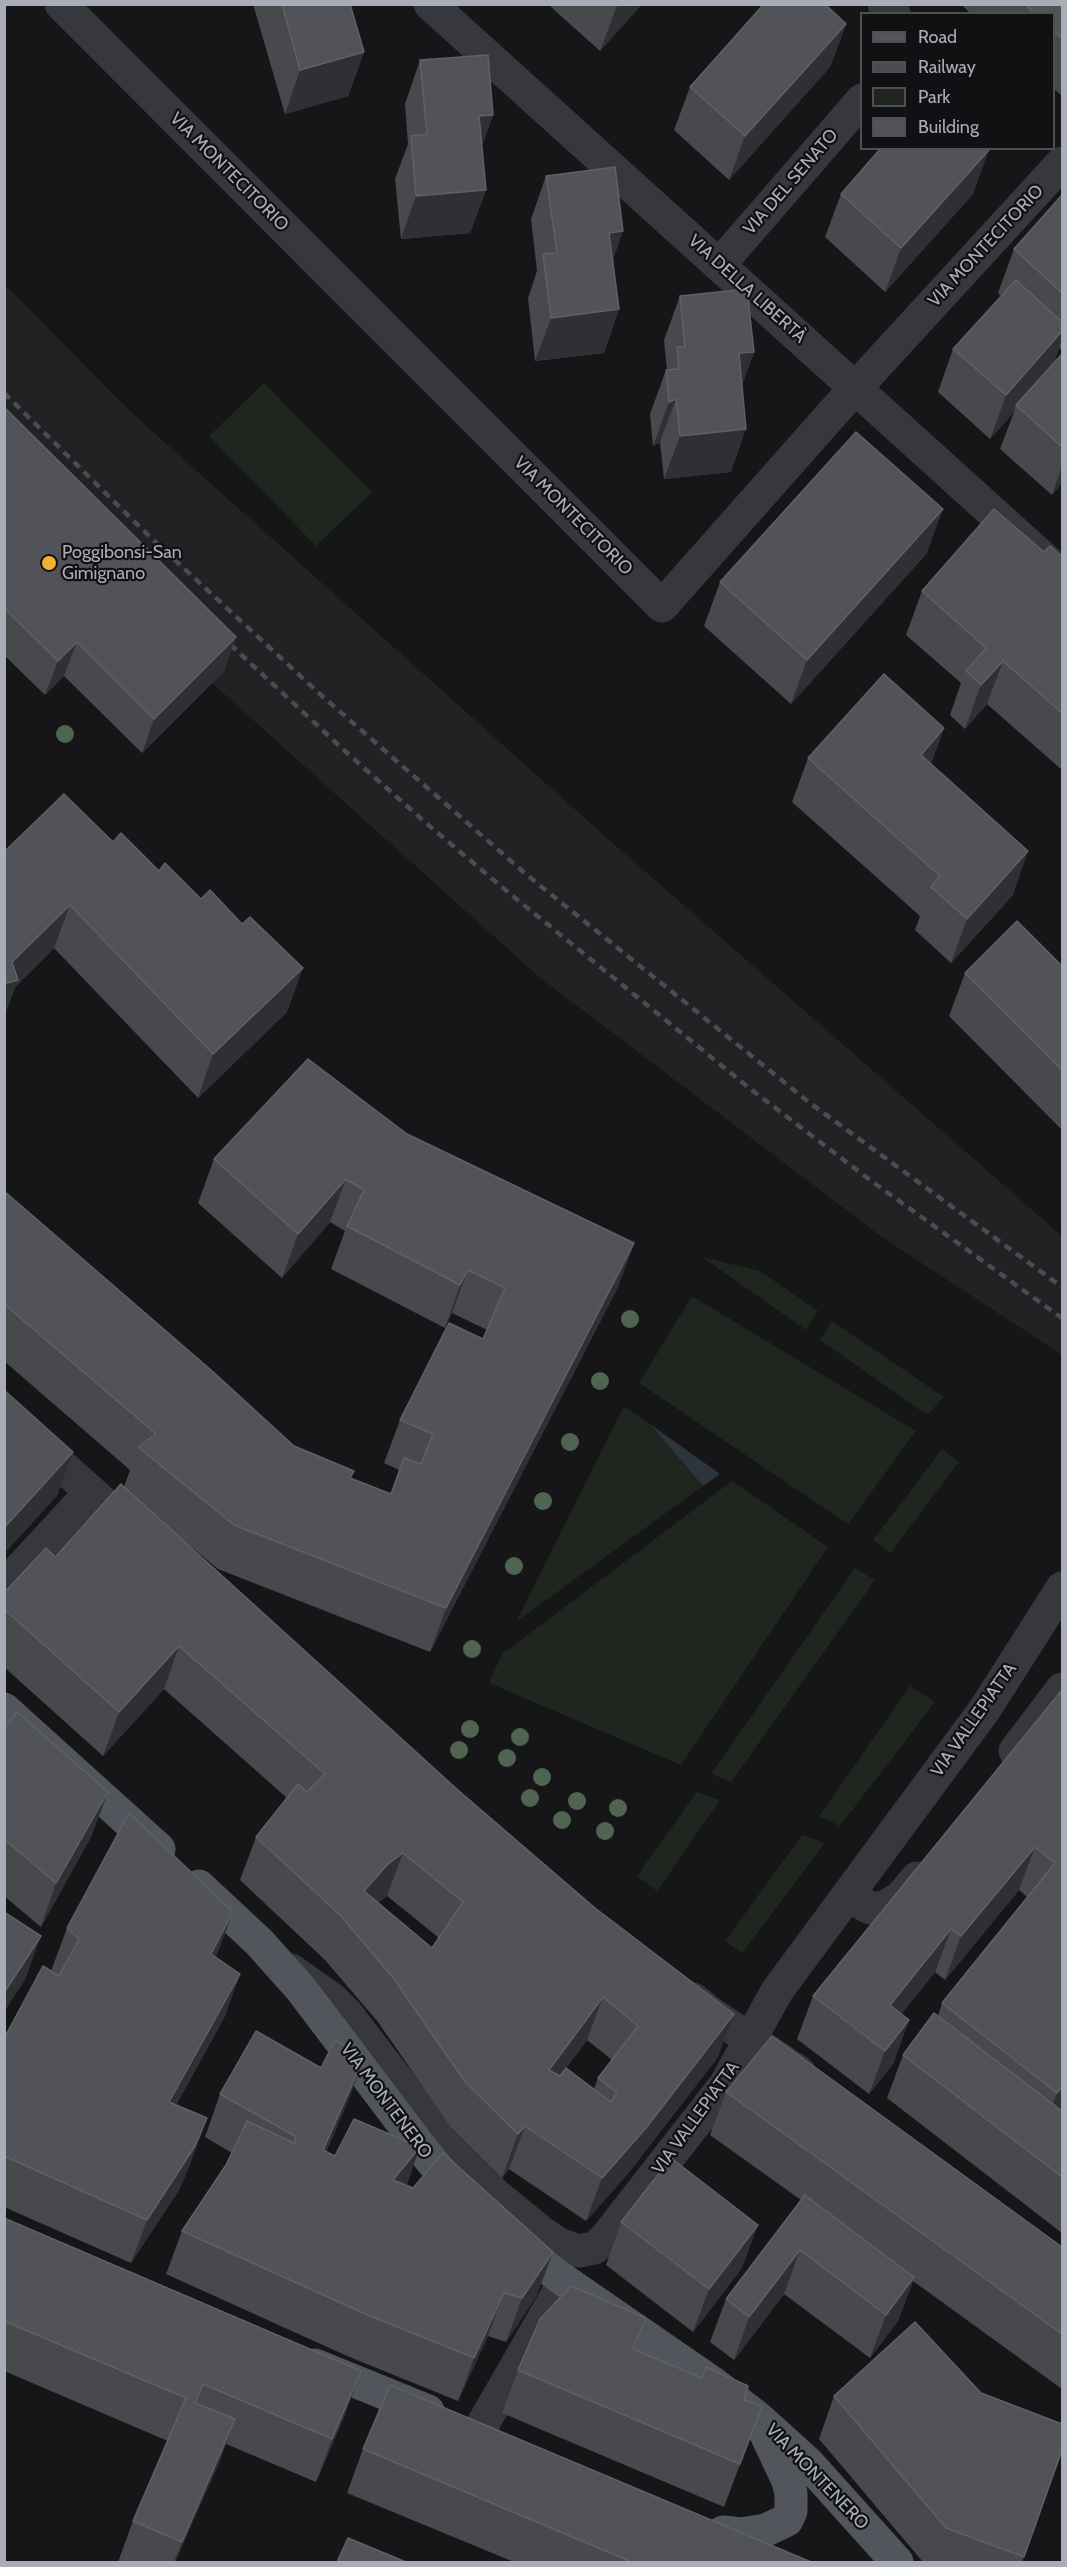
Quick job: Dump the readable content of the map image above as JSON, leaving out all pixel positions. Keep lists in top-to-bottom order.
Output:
{
  "streets": {
    "main road": ["VIA MONTENERO"],
    "street": [
      "VIA MONTECITORIO",
      "VIA DEL SENATO",
      "VIA DELLA LIBERTÀ",
      "VIA VALLEPIATTA"
    ]
  },
  "crossings": [
    ["VIA MONTECITORIO", "VIA DELLA LIBERTÀ"],
    ["VIA DEL SENATO", "VIA DELLA LIBERTÀ"],
    ["VIA VALLEPIATTA", "VIA MONTENERO"]
  ],
  "places": ["Poggibonsi-San Gimignano"],
  "legend": [
    "Road",
    "Railway",
    "Park",
    "Building"
  ]
}
